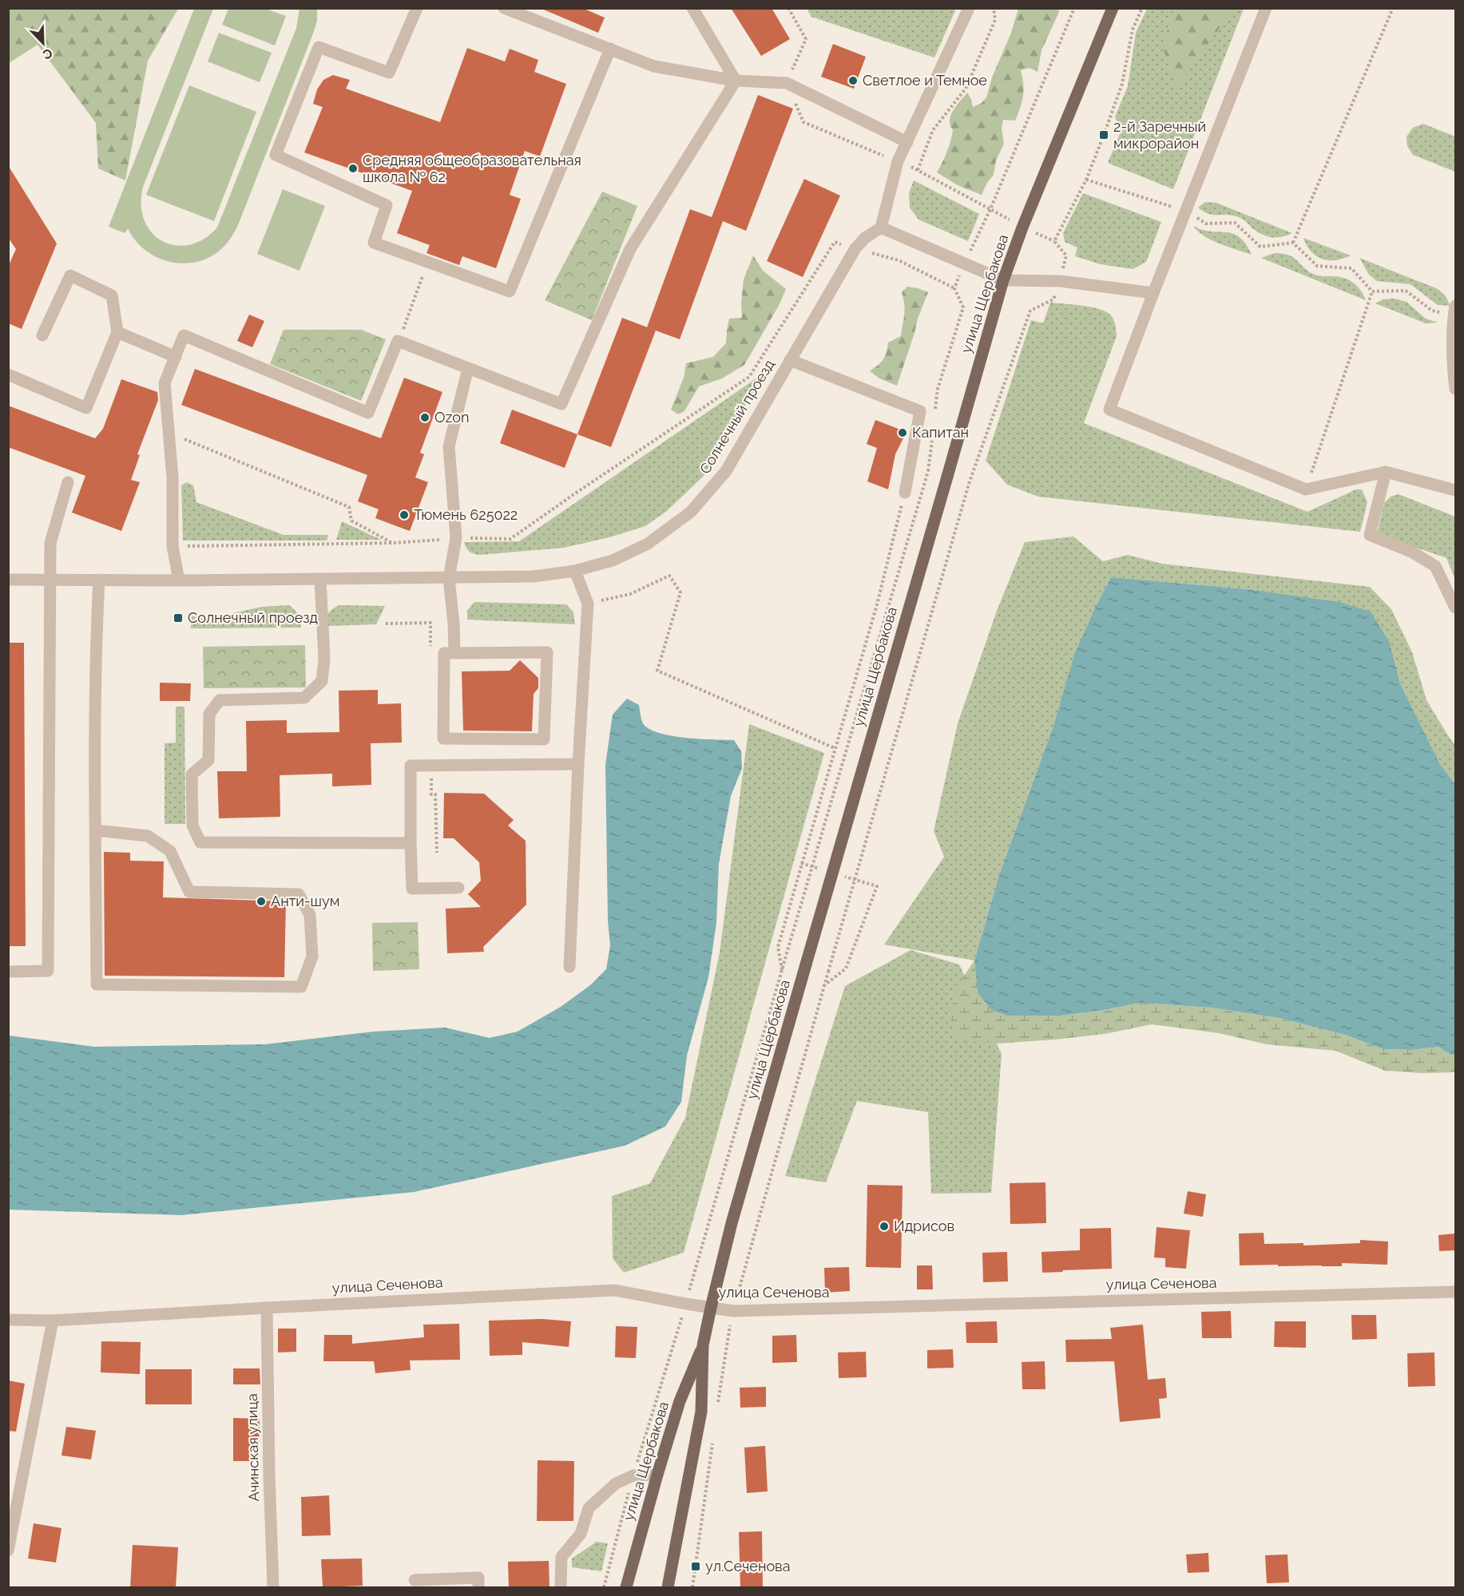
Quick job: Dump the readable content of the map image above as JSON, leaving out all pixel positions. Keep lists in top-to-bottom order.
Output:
{
  "streets": {
    "main road": ["улица Щербакова"],
    "street": ["Солнечный проезд", "улица Сеченова", "Ачинская улица"]
  },
  "crossings": [
    ["улица Щербакова", "улица Сеченова"],
    ["улица Сеченова", "Ачинская улица"]
  ],
  "places": {
    "other": [
      "Светлое и Темное",
      "Средняя общеобразовательная школа № 62",
      "Ozon",
      "Капитан",
      "Тюмень 625022",
      "Анти-шум",
      "Идрисов"
    ],
    "transit": ["2-й Заречный микрорайон", "Солнечный проезд", "ул.Сеченова"]
  },
  "north": "bottom right"
}
